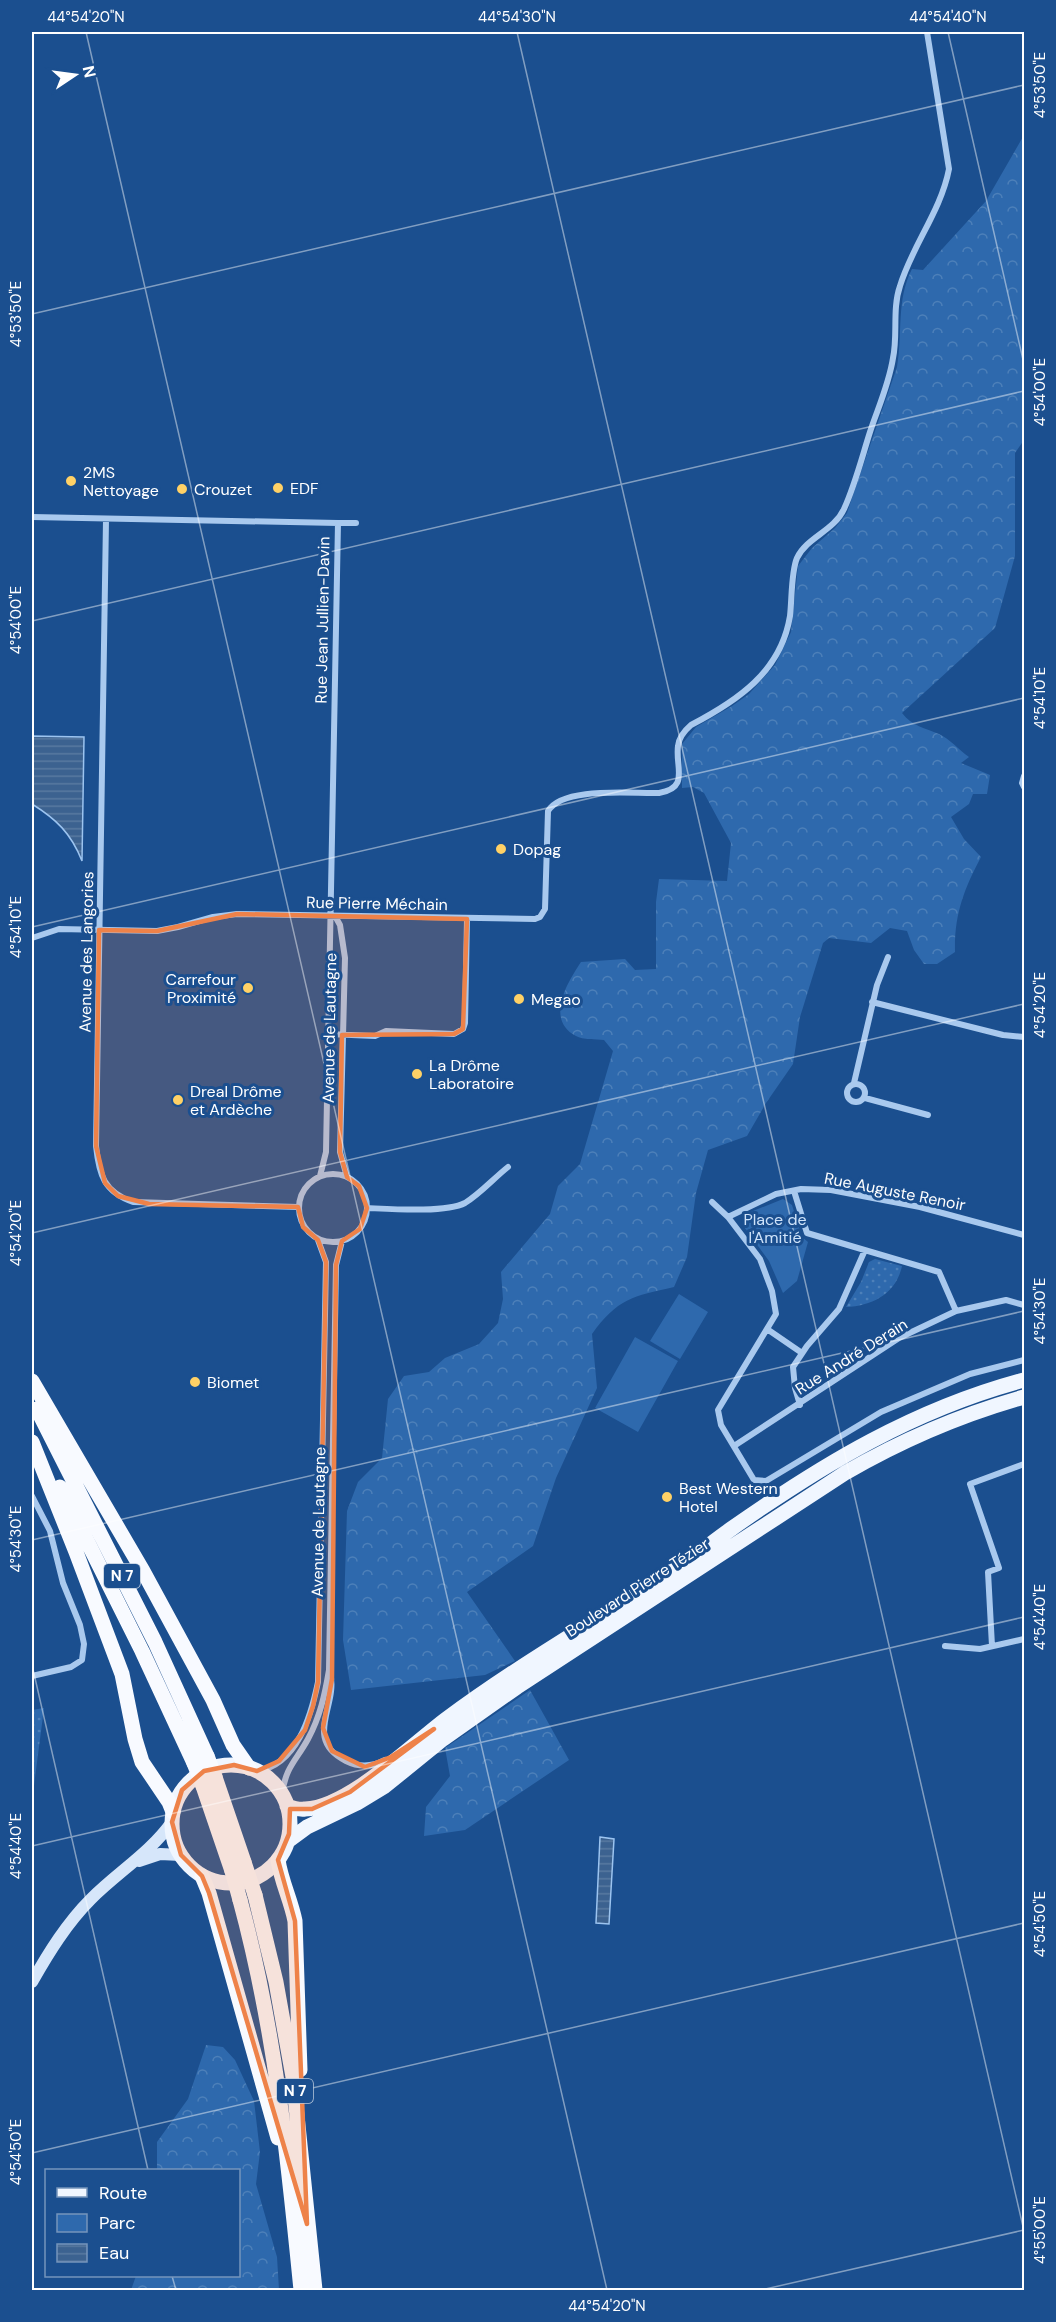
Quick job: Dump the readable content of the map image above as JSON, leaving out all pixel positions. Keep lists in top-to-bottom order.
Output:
{
  "streets": {
    "highway": ["N 7"],
    "main road": ["Boulevard Pierre Tézier"],
    "street": [
      "Rue Jean Jullien-Davin",
      "Rue Pierre Méchain",
      "Avenue des Langories",
      "Avenue de Lautagne",
      "Rue Auguste Renoir",
      "Rue André Derain"
    ]
  },
  "crossings": [
    ["Rue Jean Jullien-Davin", "Rue Pierre Méchain"],
    ["Rue Jean Jullien-Davin", "Avenue des Langories"],
    ["Rue Jean Jullien-Davin", "Avenue de Lautagne"],
    ["Rue Pierre Méchain", "Avenue des Langories"],
    ["Rue Pierre Méchain", "Avenue de Lautagne"],
    ["Avenue des Langories", "Avenue de Lautagne"],
    ["Avenue de Lautagne", "Boulevard Pierre Tézier"]
  ],
  "parks": ["Place de l'Amitié"],
  "places": [
    "2MS Nettoyage",
    "EDF",
    "Crouzet",
    "Dopag",
    "Carrefour Proximité",
    "Megao",
    "La Drôme Laboratoire",
    "Dreal Drôme et Ardèche",
    "Biomet",
    "Best Western Hotel"
  ],
  "legend": ["Route", "Parc", "Eau"],
  "north": "right",
  "coordinates": [
    "44°54'20\"N",
    "44°54'30\"N",
    "44°54'40\"N",
    "4°53'50\"E",
    "4°54'00\"E",
    "4°54'10\"E",
    "4°54'20\"E",
    "4°54'30\"E",
    "4°54'40\"E",
    "4°54'50\"E",
    "4°55'00\"E"
  ]
}
